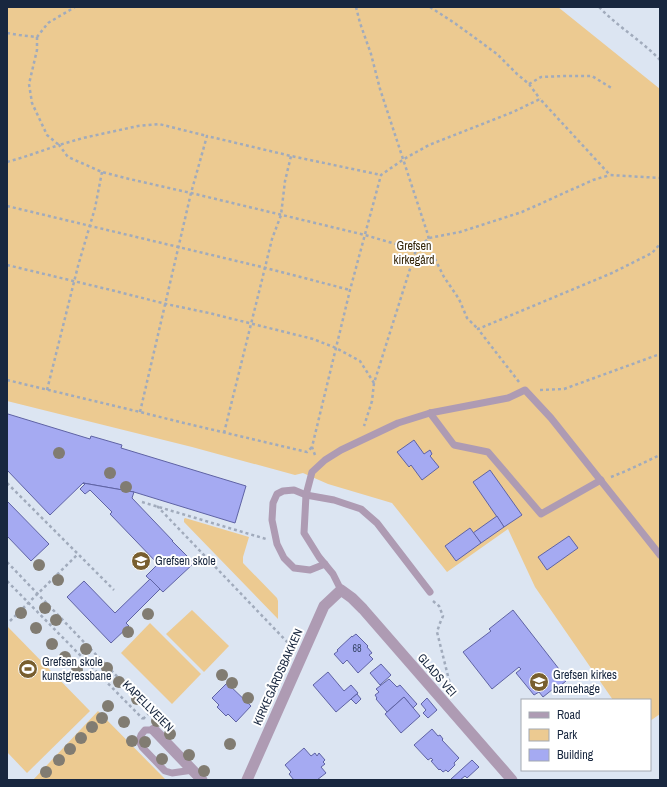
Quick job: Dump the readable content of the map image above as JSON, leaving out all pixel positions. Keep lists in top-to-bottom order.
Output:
{
  "streets": {
    "street": ["GLADS VEI", "KIRKEGÅRDSBAKKEN", "KAPELLVEIEN"]
  },
  "crossings": [
    ["GLADS VEI", "KIRKEGÅRDSBAKKEN"]
  ],
  "parks": ["Grefsen kirkegård"],
  "places": {
    "school or university": ["Grefsen skole", "Grefsen kirkes barnehage"],
    "sports": ["Grefsen skole kunstgressbane"]
  },
  "house_numbers": ["68"],
  "legend": ["Road", "Park", "Building"]
}
